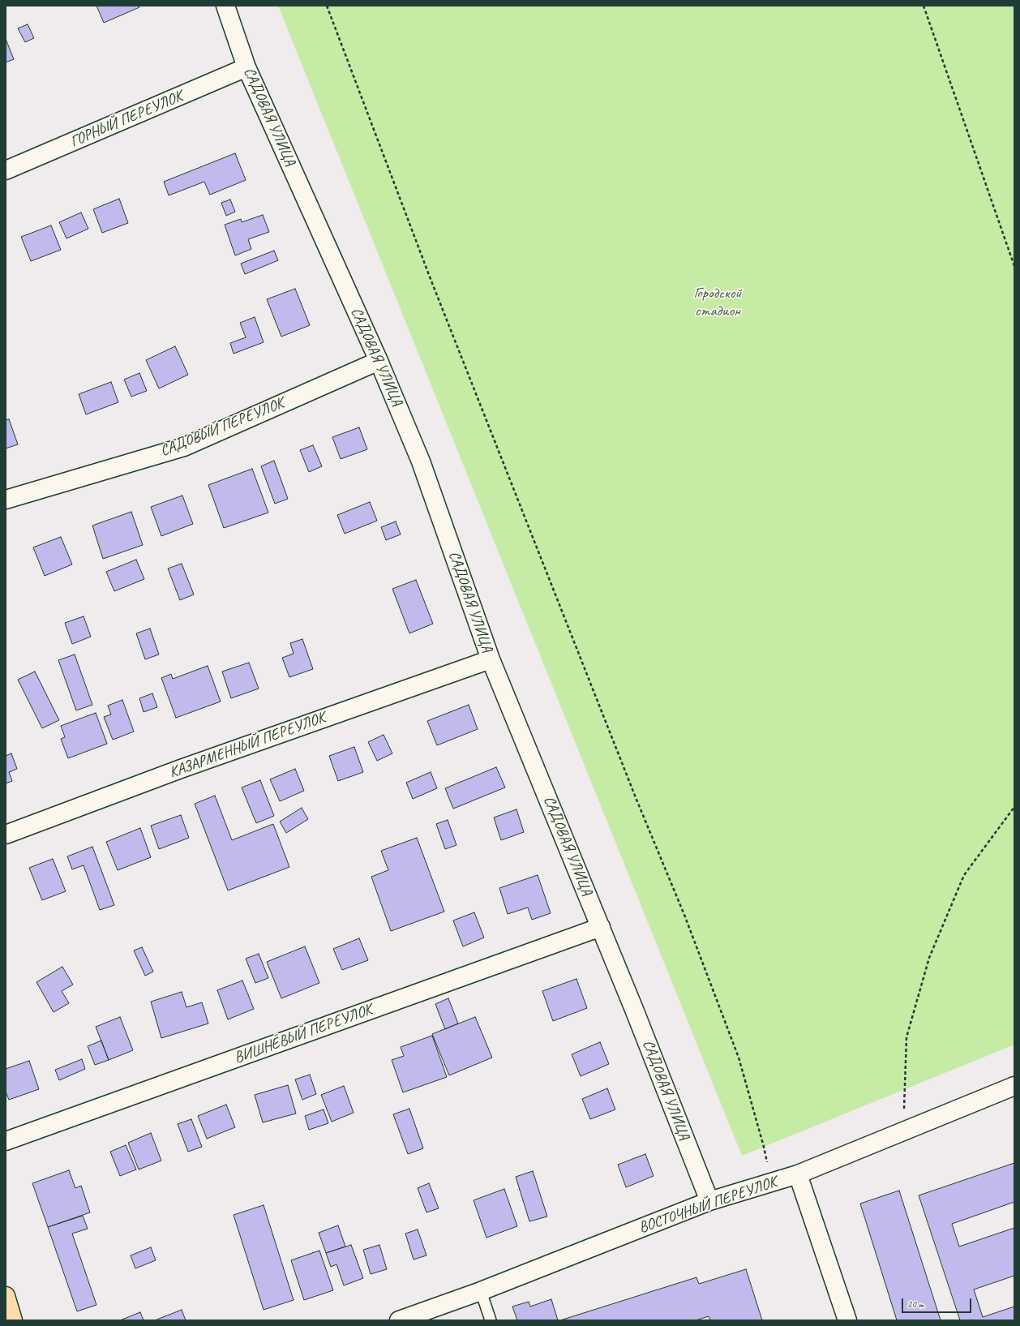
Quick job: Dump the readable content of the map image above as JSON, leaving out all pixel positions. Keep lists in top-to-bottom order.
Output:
{
  "streets": {
    "street": [
      "САДОВАЯ УЛИЦА",
      "ГОРНЫЙ ПЕРЕУЛОК",
      "САДОВЫЙ ПЕРЕУЛОК",
      "КАЗАРМЕННЫЙ ПЕРЕУЛОК",
      "ВИШНЁВЫЙ ПЕРЕУЛОК",
      "ВОСТОЧНЫЙ ПЕРЕУЛОК"
    ]
  },
  "crossings": [
    ["САДОВАЯ УЛИЦА", "ГОРНЫЙ ПЕРЕУЛОК"],
    ["САДОВАЯ УЛИЦА", "САДОВЫЙ ПЕРЕУЛОК"],
    ["САДОВАЯ УЛИЦА", "КАЗАРМЕННЫЙ ПЕРЕУЛОК"],
    ["САДОВАЯ УЛИЦА", "ВИШНЁВЫЙ ПЕРЕУЛОК"],
    ["САДОВАЯ УЛИЦА", "ВОСТОЧНЫЙ ПЕРЕУЛОК"]
  ],
  "parks": ["Городской стадион"],
  "scale_bar": "20 m"
}
